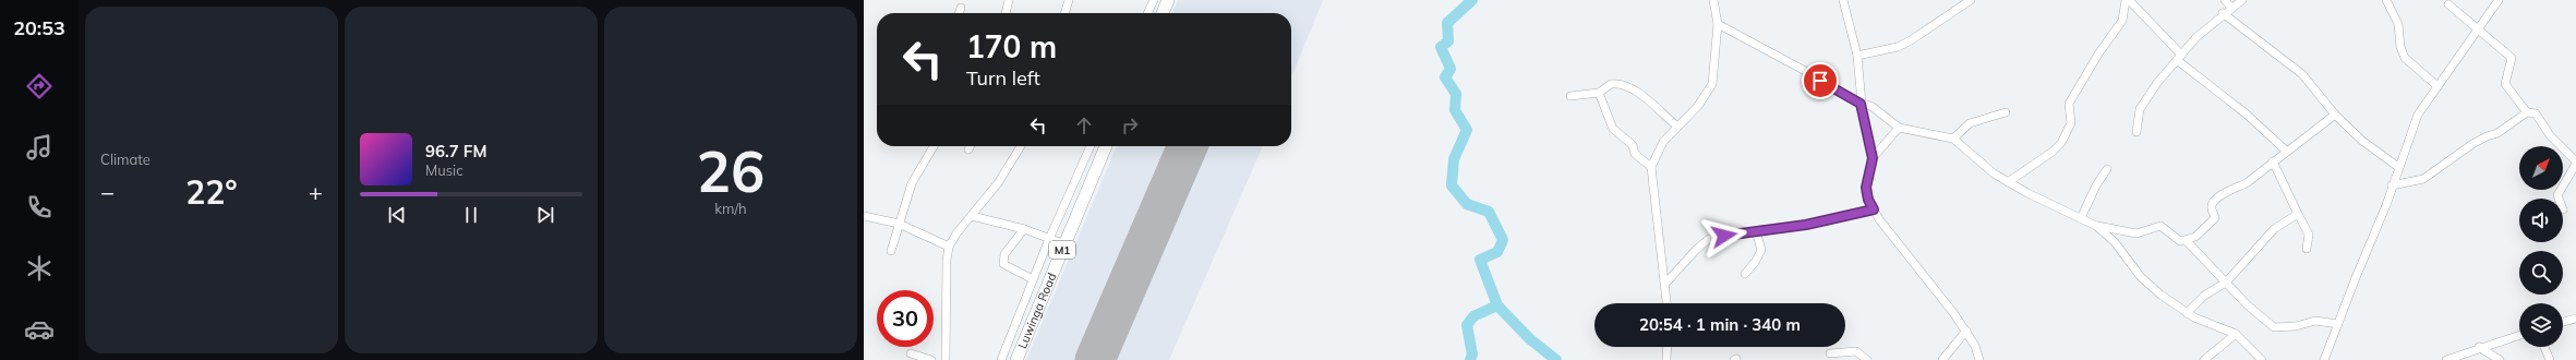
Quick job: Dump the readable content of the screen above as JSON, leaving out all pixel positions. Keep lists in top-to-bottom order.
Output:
{
  "streets": {
    "highway": ["M1", "Luwinga Road"]
  },
  "north": "top right",
  "page": {
    "tabs": "20:53",
    "tile": [
      "Climate",
      ["26", "km/h"]
    ],
    "turn": ["170 m", "Turn left"],
    "song": ["96.7 FM", "Music"],
    "heat": ["−", "22°", "+"],
    "limit": "30",
    "trip": "20:54 · 1 min · 340 m"
  }
}
